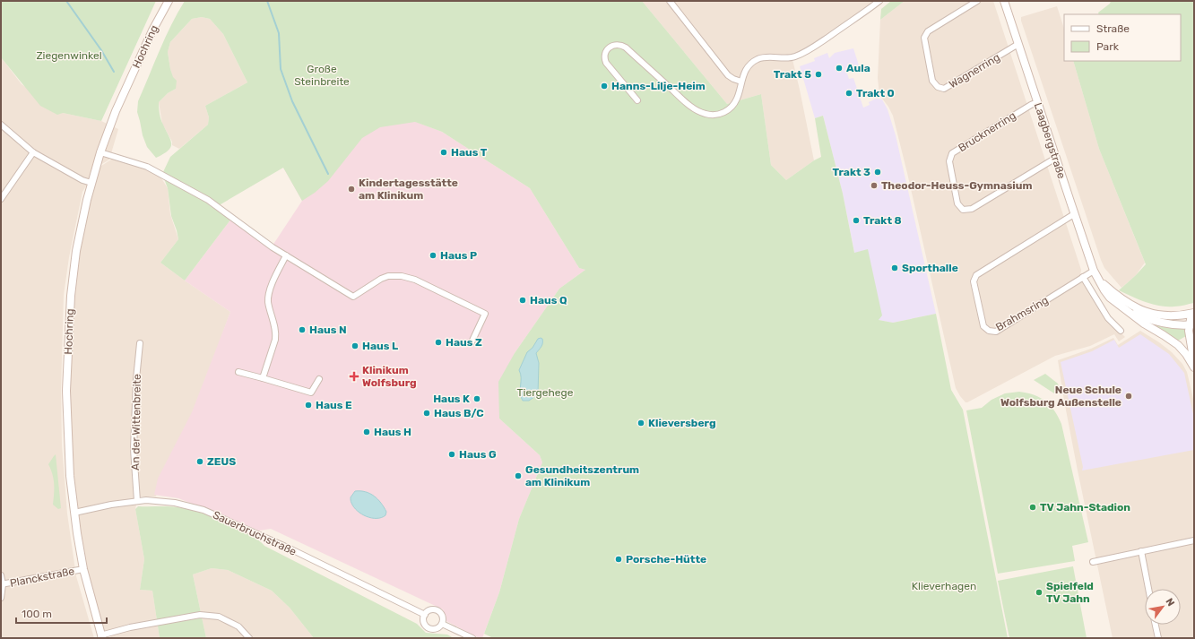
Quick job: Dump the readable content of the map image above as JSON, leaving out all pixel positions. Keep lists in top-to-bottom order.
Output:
{
  "streets": {
    "street": [
      "Hochring",
      "Wagnerring",
      "Brucknerring",
      "Laagbergstraße",
      "Brahmsring",
      "An der Wittenbreite",
      "Sauerbruchstraße",
      "Planckstraße"
    ]
  },
  "crossings": [
    ["Hochring", "Sauerbruchstraße"],
    ["Hochring", "Planckstraße"],
    ["Wagnerring", "Laagbergstraße"],
    ["Brucknerring", "Laagbergstraße"],
    ["Laagbergstraße", "Brahmsring"],
    ["An der Wittenbreite", "Sauerbruchstraße"]
  ],
  "parks": [
    "Ziegenwinkel",
    "Große Steinbreite",
    "Tiergehege",
    "Klieverhagen"
  ],
  "places": {
    "other": [
      "Aula",
      "Trakt 5",
      "Hanns-Lilje-Heim",
      "Trakt 0",
      "Haus T",
      "Trakt 3",
      "Theodor-Heuss-Gymnasium",
      "Kindertagesstätte am Klinikum",
      "Trakt 8",
      "Haus P",
      "Sporthalle",
      "Haus Q",
      "Haus N",
      "Haus Z",
      "Haus L",
      "Neue Schule Wolfsburg Außenstelle",
      "Haus K",
      "Haus E",
      "Haus B/C",
      "Klieversberg",
      "Haus H",
      "Haus G",
      "ZEUS",
      "Gesundheitszentrum am Klinikum",
      "TV Jahn-Stadion",
      "Porsche-Hütte",
      "Spielfeld TV Jahn"
    ],
    "health": ["Klinikum Wolfsburg"]
  },
  "legend": ["Straße", "Park"],
  "scale_bar": "100 m",
  "north": "top right"
}
